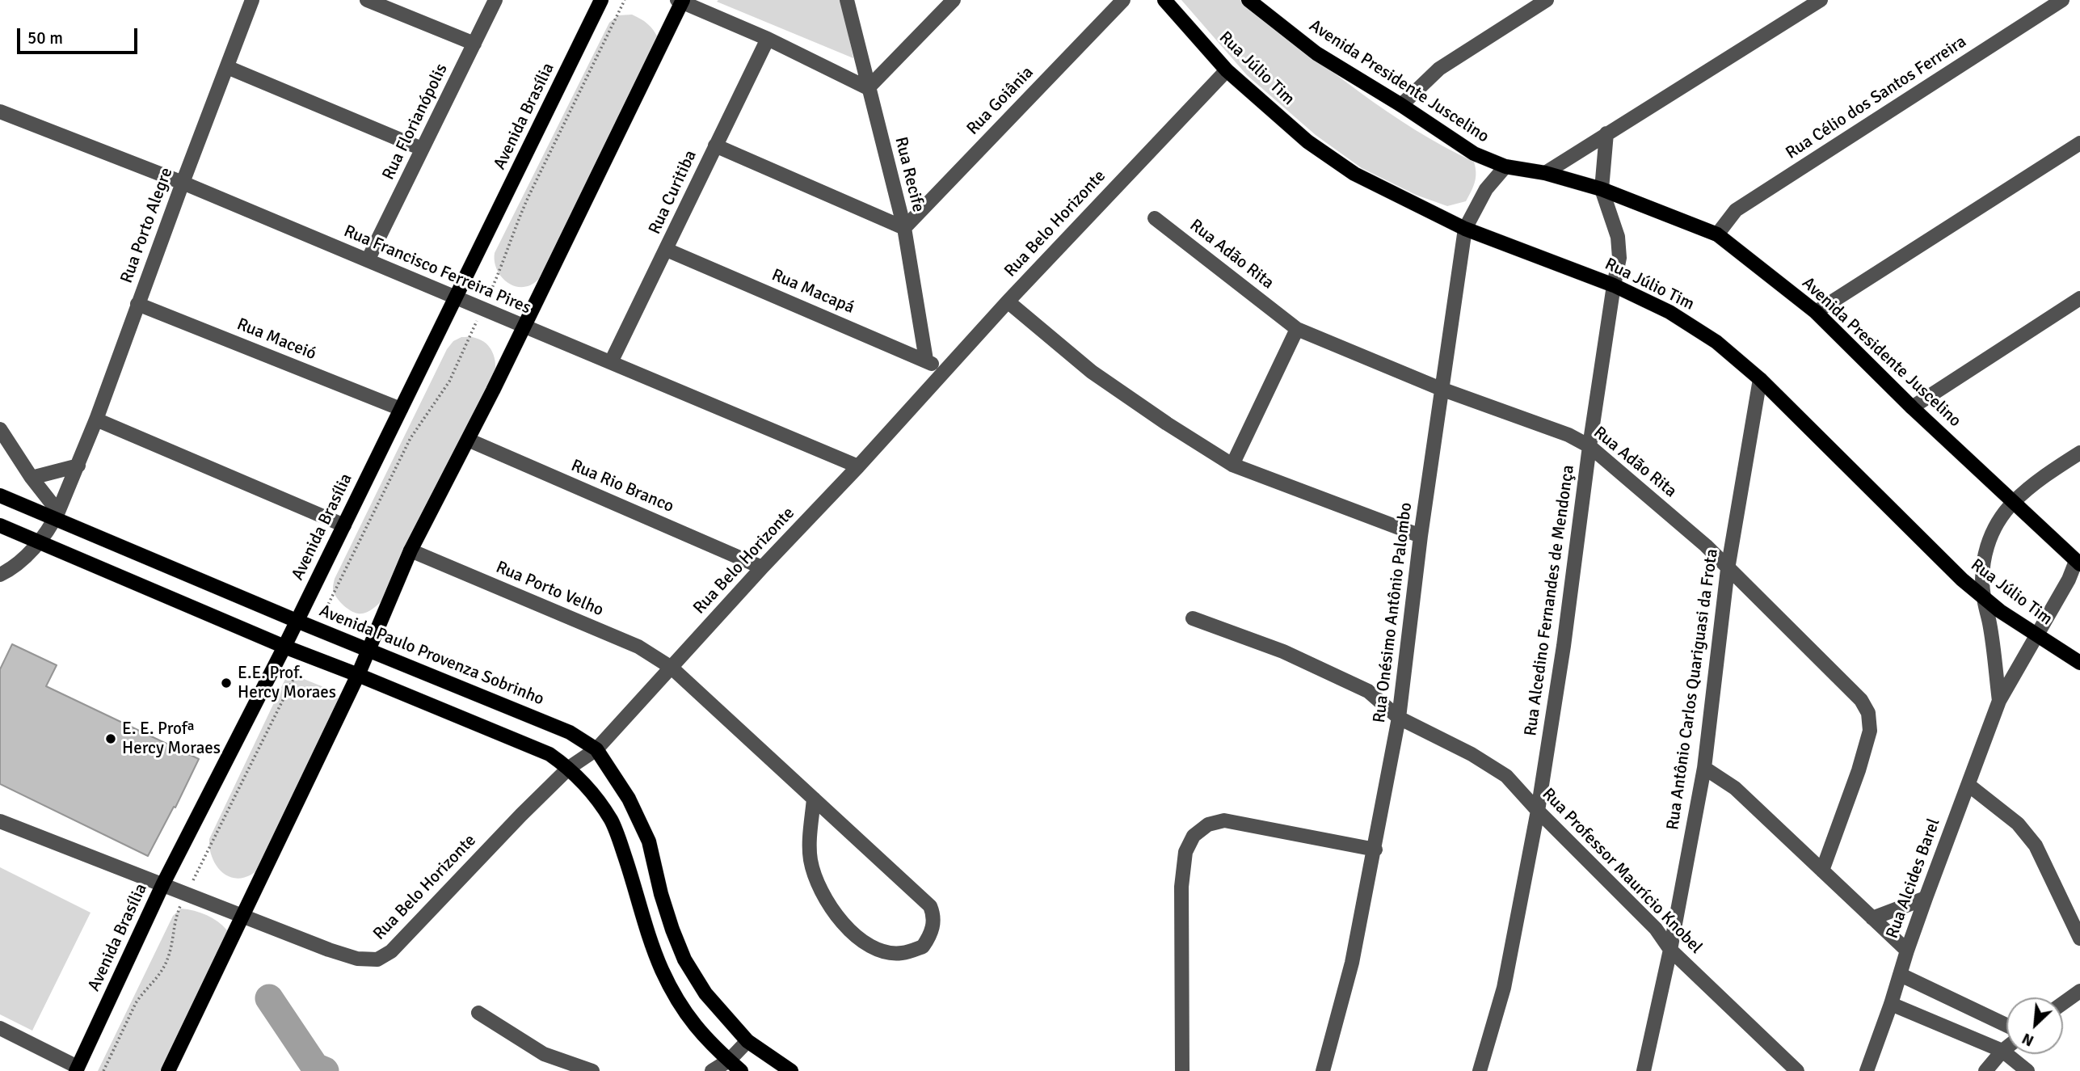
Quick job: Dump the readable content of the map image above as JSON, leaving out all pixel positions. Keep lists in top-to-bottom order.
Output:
{
  "streets": {
    "main road": [
      "Rua Júlio Tim",
      "Avenida Presidente Juscelino",
      "Avenida Brasília",
      "Avenida Paulo Provenza Sobrinho"
    ],
    "street": [
      "Rua Célio dos Santos Ferreira",
      "Rua Goiânia",
      "Rua Florianópolis",
      "Rua Recife",
      "Rua Curitiba",
      "Rua Belo Horizonte",
      "Rua Porto Alegre",
      "Rua Adão Rita",
      "Rua Francisco Ferreira Pires",
      "Rua Macapá",
      "Rua Maceió",
      "Rua Rio Branco",
      "Rua Porto Velho",
      "Rua Alcedino Fernandes de Mendonça",
      "Rua Onésimo Antônio Palombo",
      "Rua Antônio Carlos Quariguasi da Frota",
      "Rua Professor Maurício Knobel",
      "Rua Alcides Barel"
    ]
  },
  "crossings": [
    ["Rua Júlio Tim", "Rua Belo Horizonte"],
    ["Rua Júlio Tim", "Rua Alcedino Fernandes de Mendonça"],
    ["Rua Júlio Tim", "Rua Onésimo Antônio Palombo"],
    ["Rua Júlio Tim", "Rua Antônio Carlos Quariguasi da Frota"],
    ["Rua Júlio Tim", "Rua Alcides Barel"],
    ["Avenida Presidente Juscelino", "Rua Célio dos Santos Ferreira"],
    ["Avenida Presidente Juscelino", "Rua Alcedino Fernandes de Mendonça"],
    ["Avenida Presidente Juscelino", "Rua Onésimo Antônio Palombo"],
    ["Avenida Presidente Juscelino", "Rua Alcides Barel"],
    ["Rua Goiânia", "Rua Recife"],
    ["Avenida Brasília", "Rua Francisco Ferreira Pires"],
    ["Avenida Brasília", "Rua Maceió"],
    ["Avenida Brasília", "Avenida Paulo Provenza Sobrinho"],
    ["Rua Florianópolis", "Rua Francisco Ferreira Pires"],
    ["Rua Recife", "Rua Macapá"],
    ["Rua Curitiba", "Rua Francisco Ferreira Pires"],
    ["Rua Curitiba", "Rua Macapá"],
    ["Rua Belo Horizonte", "Rua Francisco Ferreira Pires"],
    ["Rua Belo Horizonte", "Rua Macapá"],
    ["Rua Belo Horizonte", "Rua Rio Branco"],
    ["Rua Belo Horizonte", "Rua Porto Velho"],
    ["Rua Belo Horizonte", "Avenida Paulo Provenza Sobrinho"],
    ["Rua Porto Alegre", "Rua Francisco Ferreira Pires"],
    ["Rua Porto Alegre", "Rua Maceió"],
    ["Rua Porto Alegre", "Avenida Paulo Provenza Sobrinho"],
    ["Rua Adão Rita", "Rua Alcedino Fernandes de Mendonça"],
    ["Rua Adão Rita", "Rua Onésimo Antônio Palombo"],
    ["Rua Adão Rita", "Rua Antônio Carlos Quariguasi da Frota"],
    ["Rua Alcedino Fernandes de Mendonça", "Rua Professor Maurício Knobel"],
    ["Rua Onésimo Antônio Palombo", "Rua Professor Maurício Knobel"],
    ["Rua Antônio Carlos Quariguasi da Frota", "Rua Professor Maurício Knobel"]
  ],
  "places": ["E.E. Prof. Hercy Moraes", "E. E. Profª Hercy Moraes"],
  "scale_bar": "50 m",
  "north": "bottom left"
}
